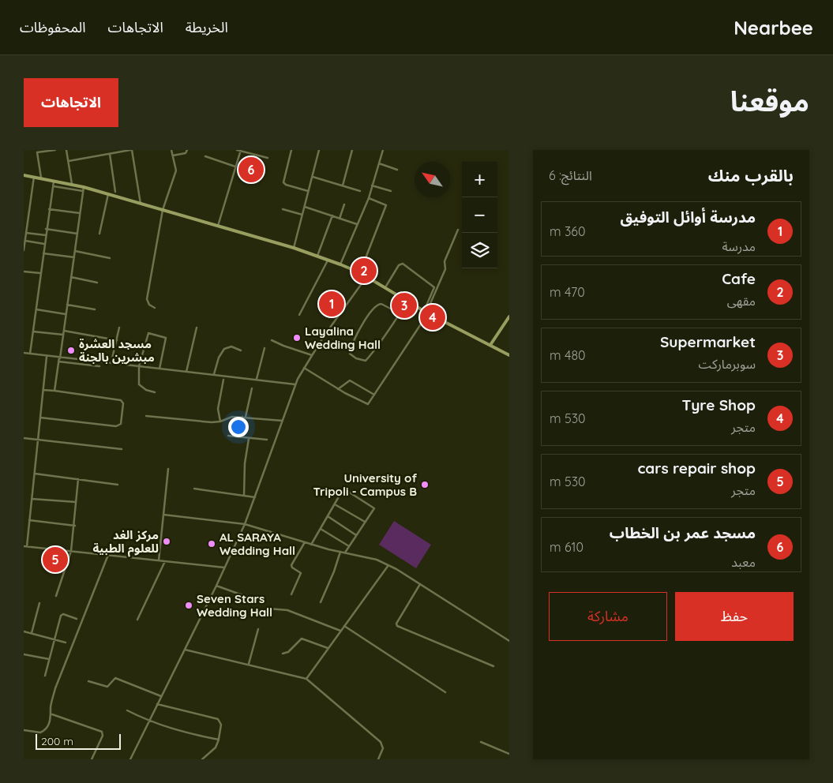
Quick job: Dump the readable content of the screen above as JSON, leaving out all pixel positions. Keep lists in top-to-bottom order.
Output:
{
  "places": [
    "Layalina Wedding Hall",
    "مسجد العشرة مبشرين بالجنة",
    "University of Tripoli - Campus B",
    "مركز الغد للعلوم الطبية",
    "AL SARAYA Wedding Hall",
    "Seven Stars Wedding Hall"
  ],
  "scale_bar": "200 m",
  "north": "top left",
  "page": {
    "header": "Nearbee",
    "nav": ["الخريطة", "الاتجاهات", "المحفوظات"],
    "title": "موقعنا",
    "buttons": [
      "الاتجاهات",
      ["حفظ", "مشاركة"]
    ],
    "heading": ["بالقرب منك", "النتائج: 6"],
    "pins": [
      "6",
      "2",
      "1",
      "3",
      "4",
      "5"
    ],
    "map_buttons": ["+", "−"],
    "list": [
      {
        "mark": "1",
        "name": "مدرسة أوائل التوفيق",
        "note": "مدرسة",
        "value": "360 m"
      },
      {
        "mark": "2",
        "name": "Cafe",
        "note": "مقهى",
        "value": "470 m"
      },
      {
        "mark": "3",
        "name": "Supermarket",
        "note": "سوبرماركت",
        "value": "480 m"
      },
      {
        "mark": "4",
        "name": "Tyre Shop",
        "note": "متجر",
        "value": "530 m"
      },
      {
        "mark": "5",
        "name": "cars repair shop",
        "note": "متجر",
        "value": "530 m"
      },
      {
        "mark": "6",
        "name": "مسجد عمر بن الخطاب",
        "note": "معبد",
        "value": "610 m"
      }
    ],
    "scale": "200 m"
  }
}
